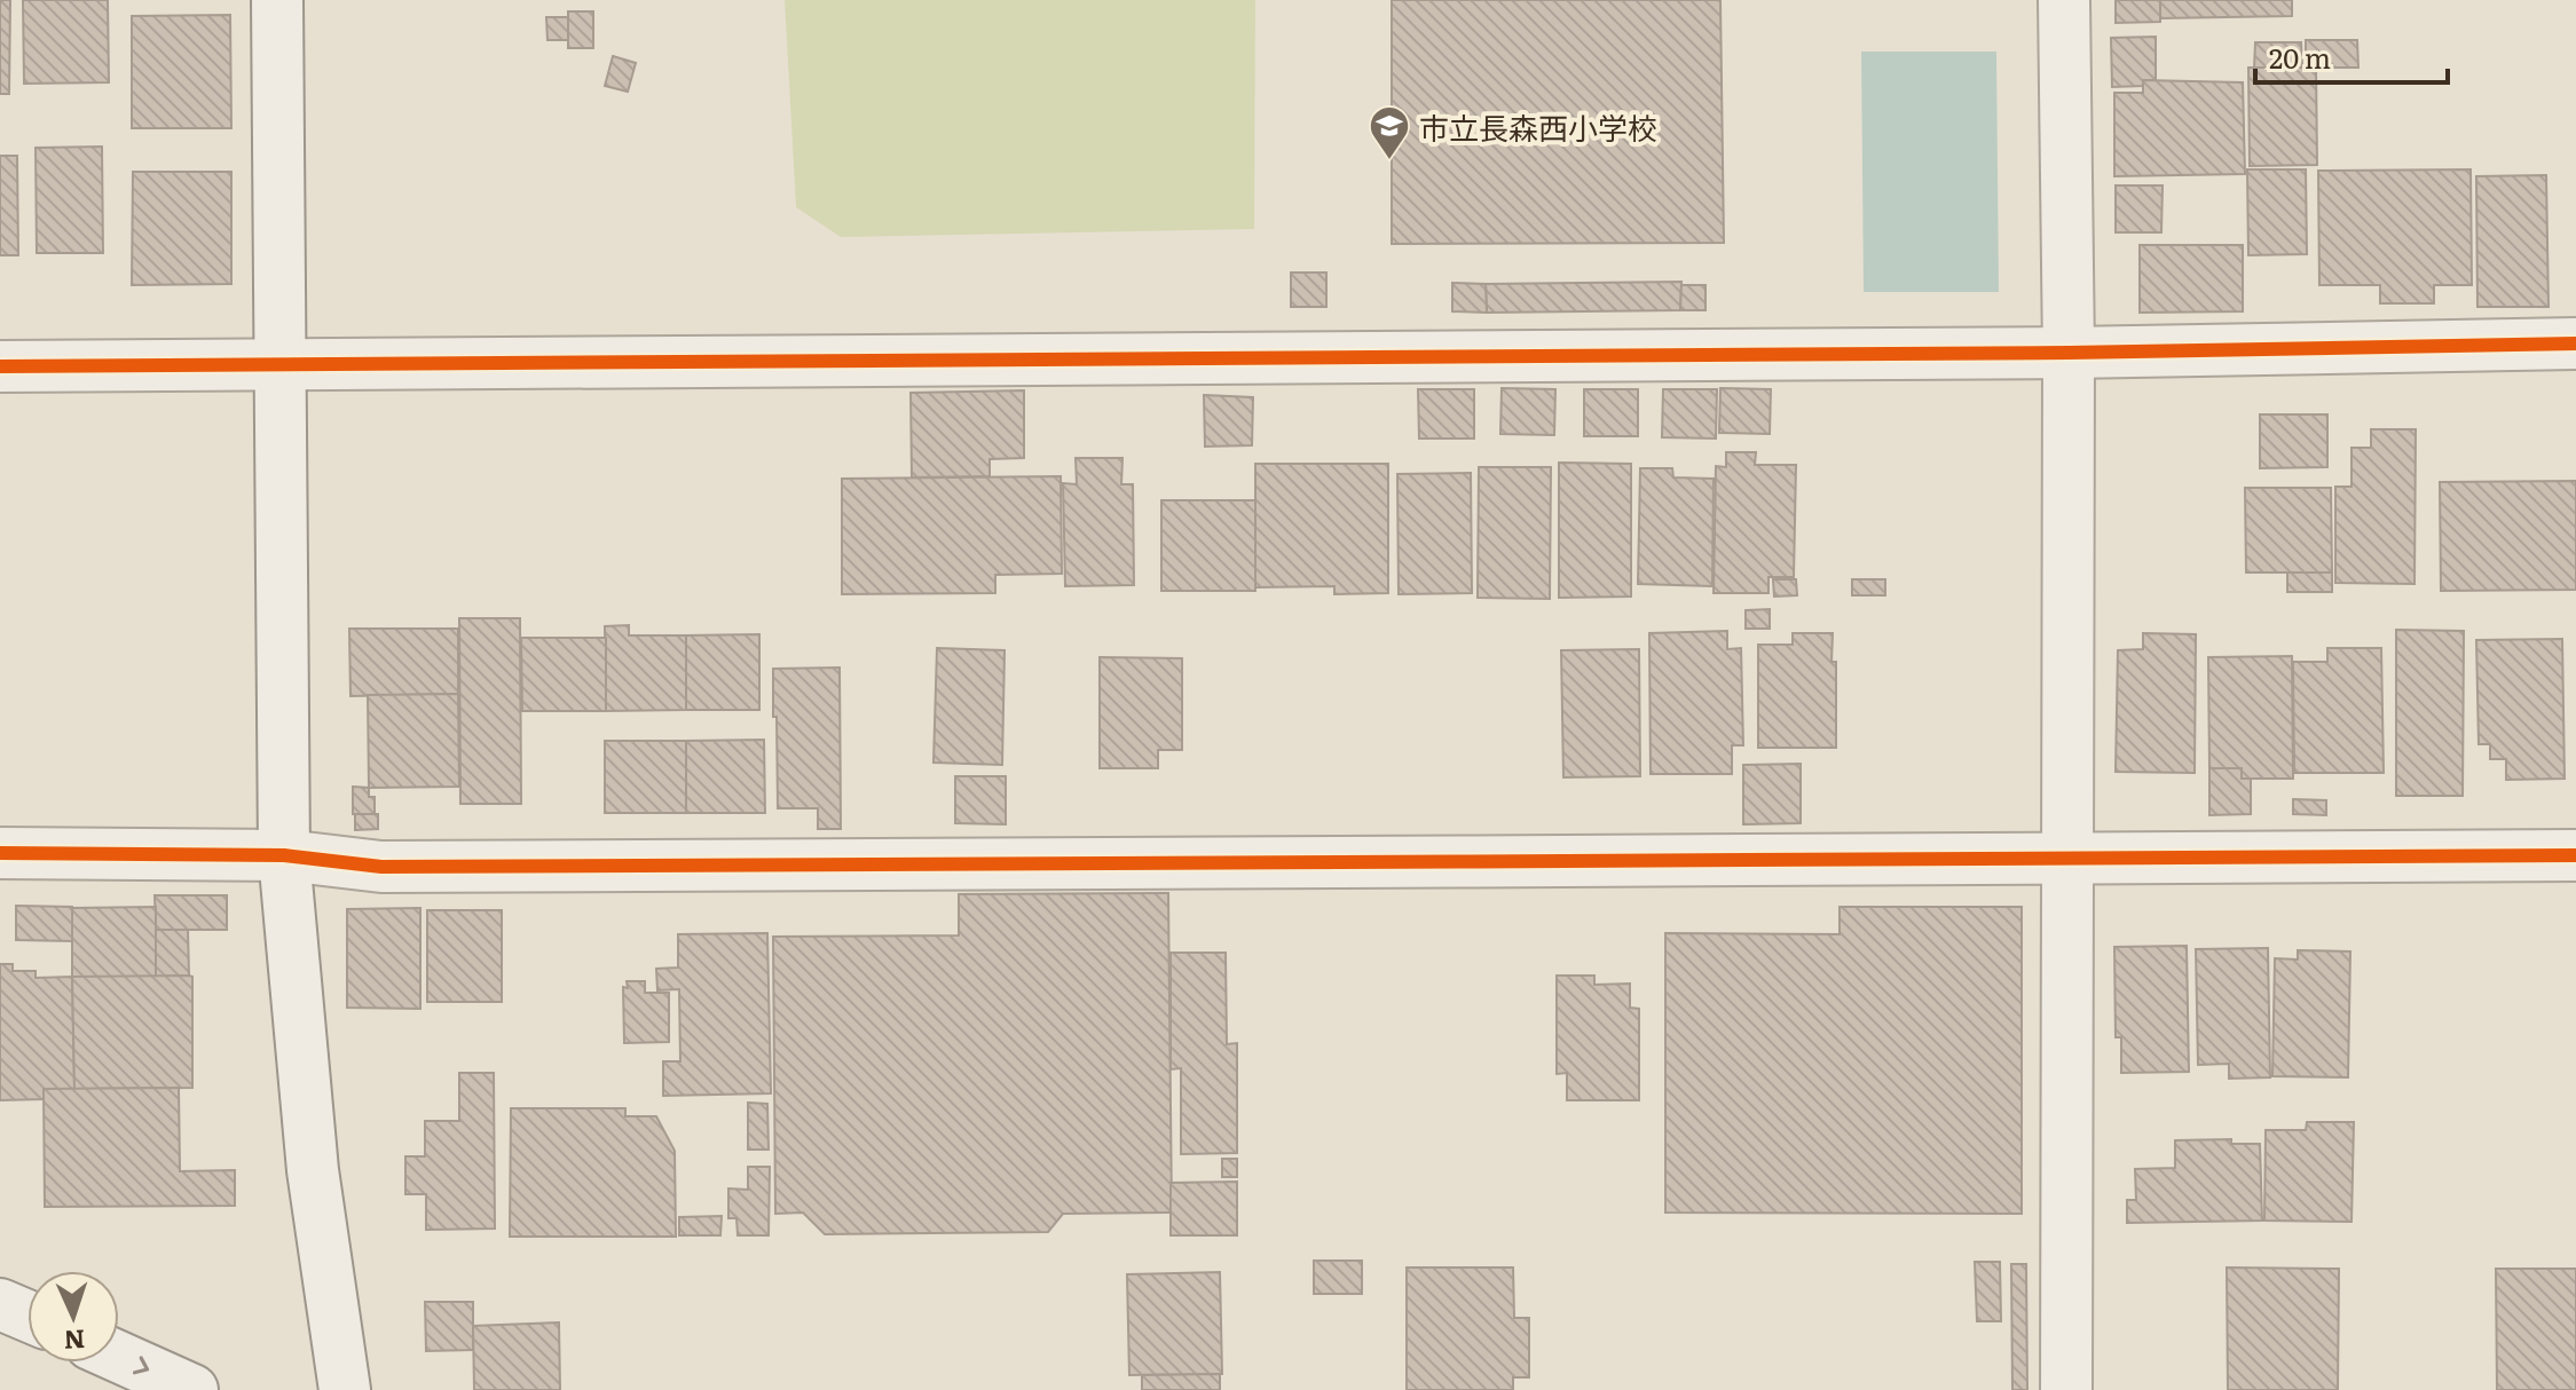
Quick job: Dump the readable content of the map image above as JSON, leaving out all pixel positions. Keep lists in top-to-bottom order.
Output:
{
  "places": {
    "school or university": ["市立長森西小学校"]
  },
  "scale_bar": "20 m",
  "north": "bottom"
}
